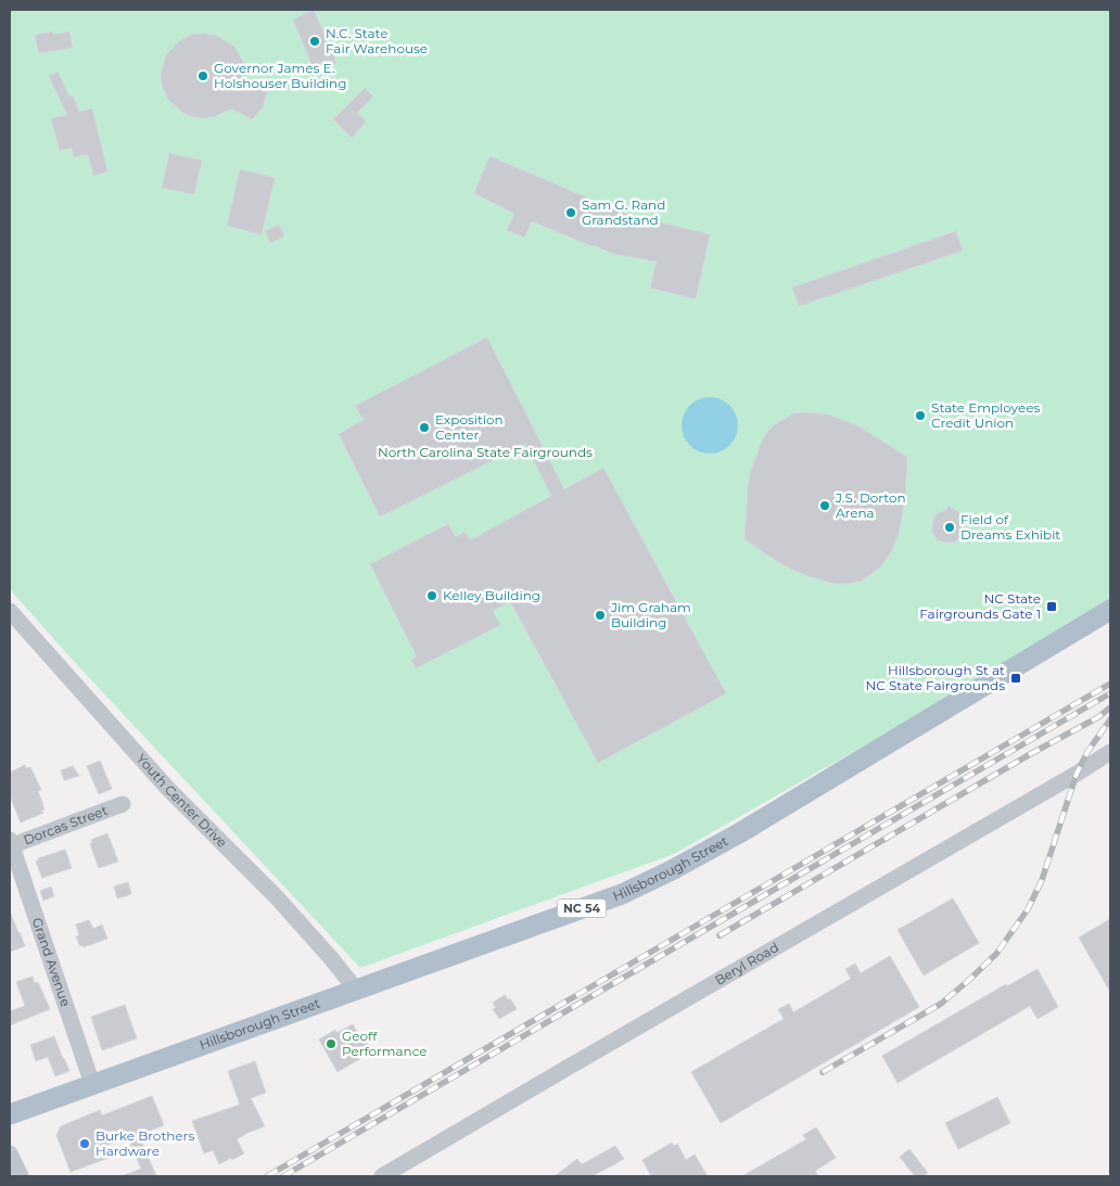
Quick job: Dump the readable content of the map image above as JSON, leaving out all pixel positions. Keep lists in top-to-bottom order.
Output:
{
  "streets": {
    "main road": ["Hillsborough Street", "NC 54"],
    "street": [
      "Youth Center Drive",
      "Dorcas Street",
      "Grand Avenue",
      "Beryl Road"
    ]
  },
  "crossings": [
    ["Youth Center Drive", "Hillsborough Street"],
    ["Dorcas Street", "Grand Avenue"],
    ["Hillsborough Street", "Grand Avenue"]
  ],
  "parks": ["North Carolina State Fairgrounds"],
  "places": {
    "other": [
      "N.C. State Fair Warehouse",
      "Governor James E. Holshouser Building",
      "Sam G. Rand Grandstand",
      "State Employees Credit Union",
      "Exposition Center",
      "J.S. Dorton Arena",
      "Field of Dreams Exhibit",
      "Kelley Building",
      "Jim Graham Building",
      "Geoff Performance",
      "Burke Brothers Hardware"
    ],
    "transit": ["NC State Fairgrounds Gate 1", "Hillsborough St at NC State Fairgrounds"]
  }
}
